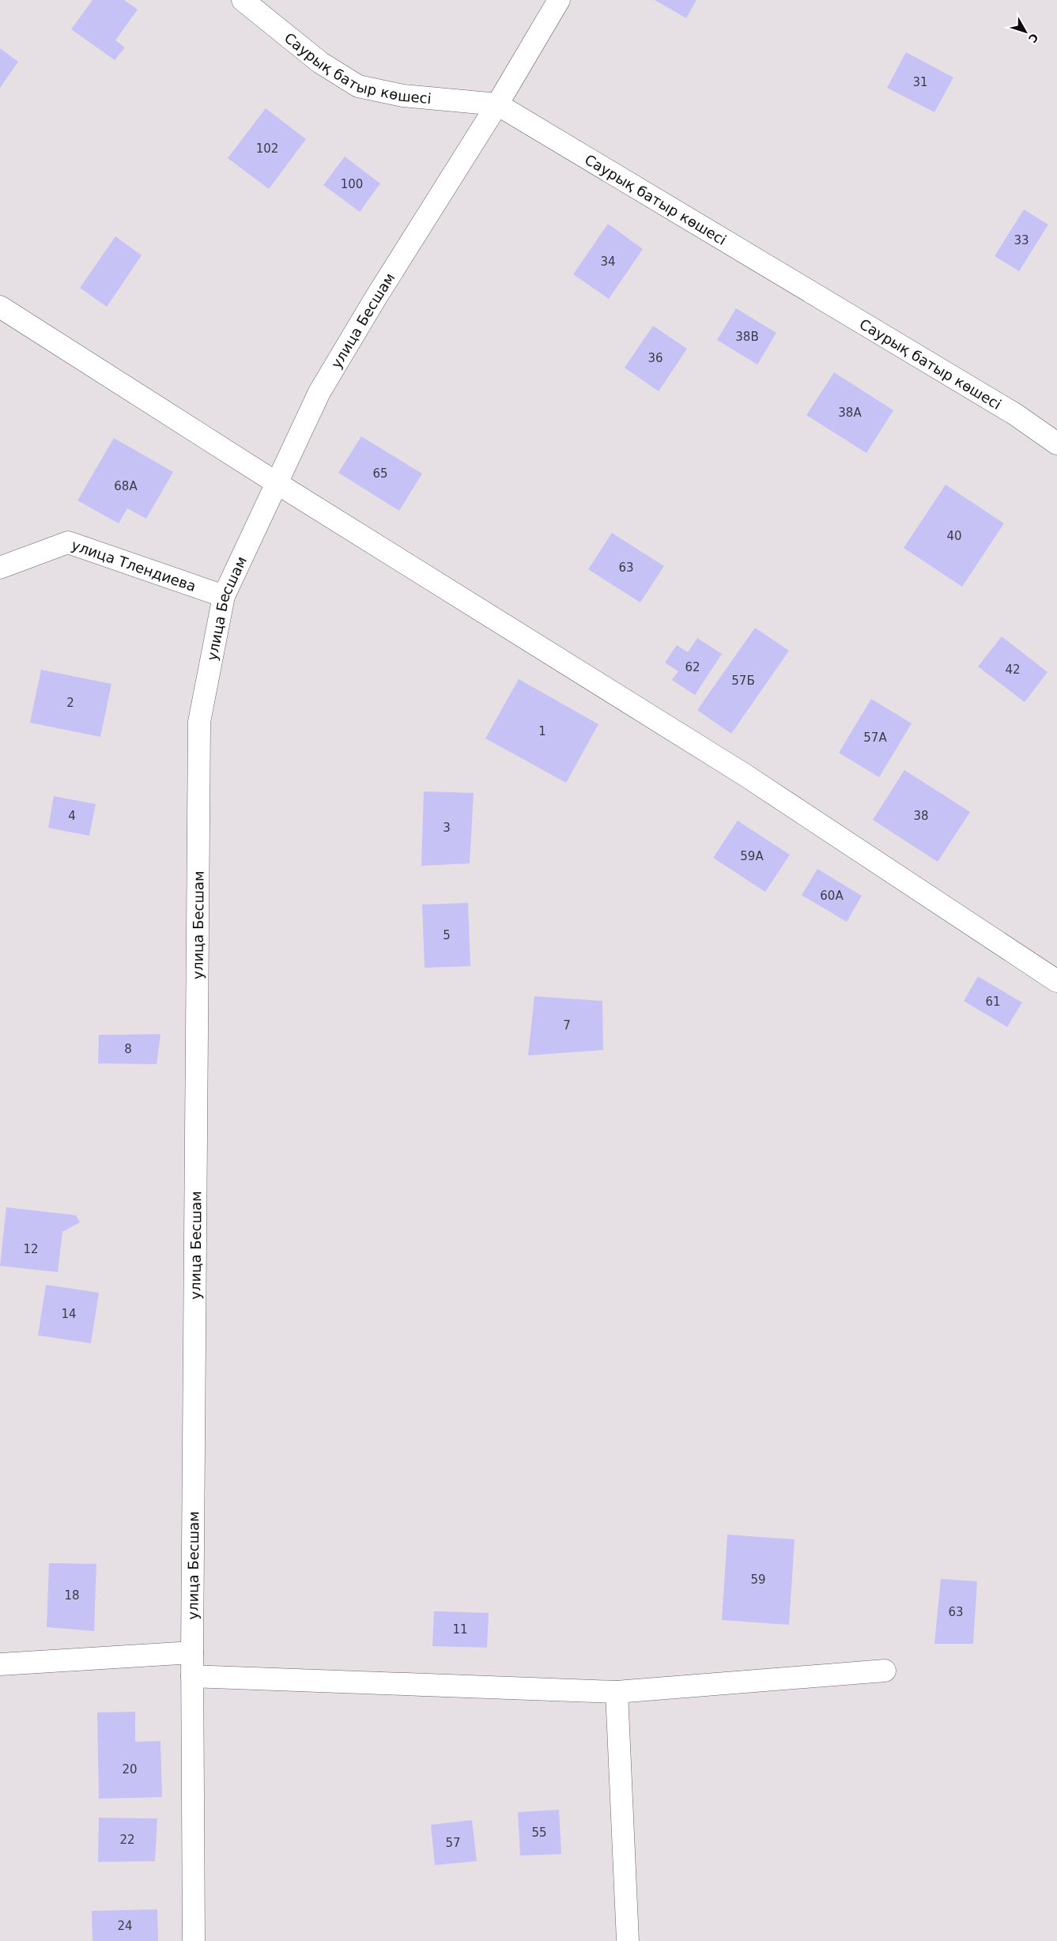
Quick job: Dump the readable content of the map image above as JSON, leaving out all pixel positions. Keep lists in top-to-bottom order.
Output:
{
  "streets": {
    "street": ["Саурық батыр көшесі", "улица Бесшам", "улица Тлендиева"]
  },
  "crossings": [
    ["Саурық батыр көшесі", "улица Бесшам"],
    ["улица Бесшам", "улица Тлендиева"]
  ],
  "house_numbers": [
    "31",
    "102",
    "100",
    "33",
    "34",
    "38В",
    "36",
    "38А",
    "65",
    "68А",
    "40",
    "63",
    "62",
    "42",
    "57Б",
    "2",
    "1",
    "57А",
    "4",
    "38",
    "3",
    "59А",
    "60А",
    "5",
    "61",
    "7",
    "8",
    "12",
    "14",
    "59",
    "18",
    "63",
    "11",
    "20",
    "55",
    "22",
    "57",
    "24"
  ],
  "north": "bottom right"
}
